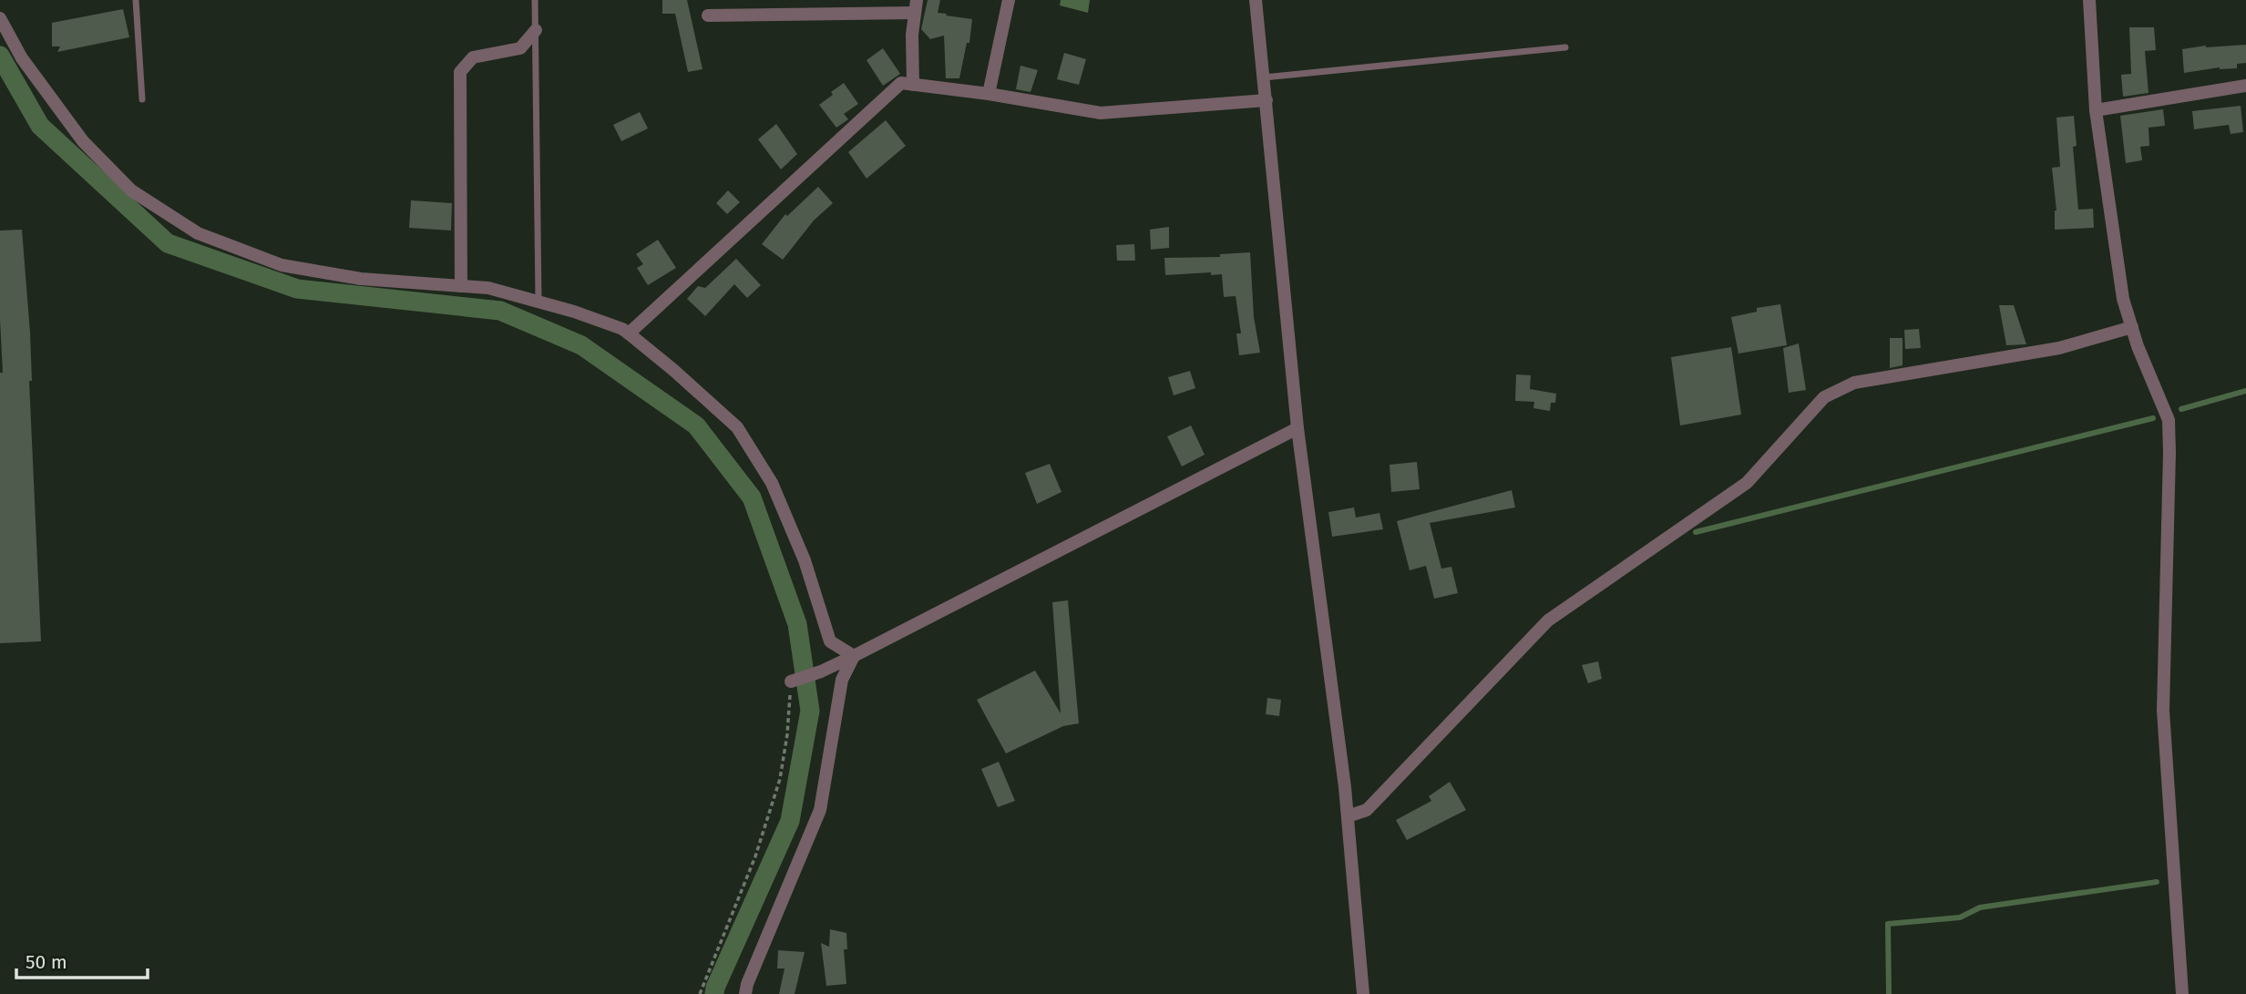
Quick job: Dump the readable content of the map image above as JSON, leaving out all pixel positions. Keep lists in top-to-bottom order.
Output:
{
  "scale_bar": "50 m"
}
